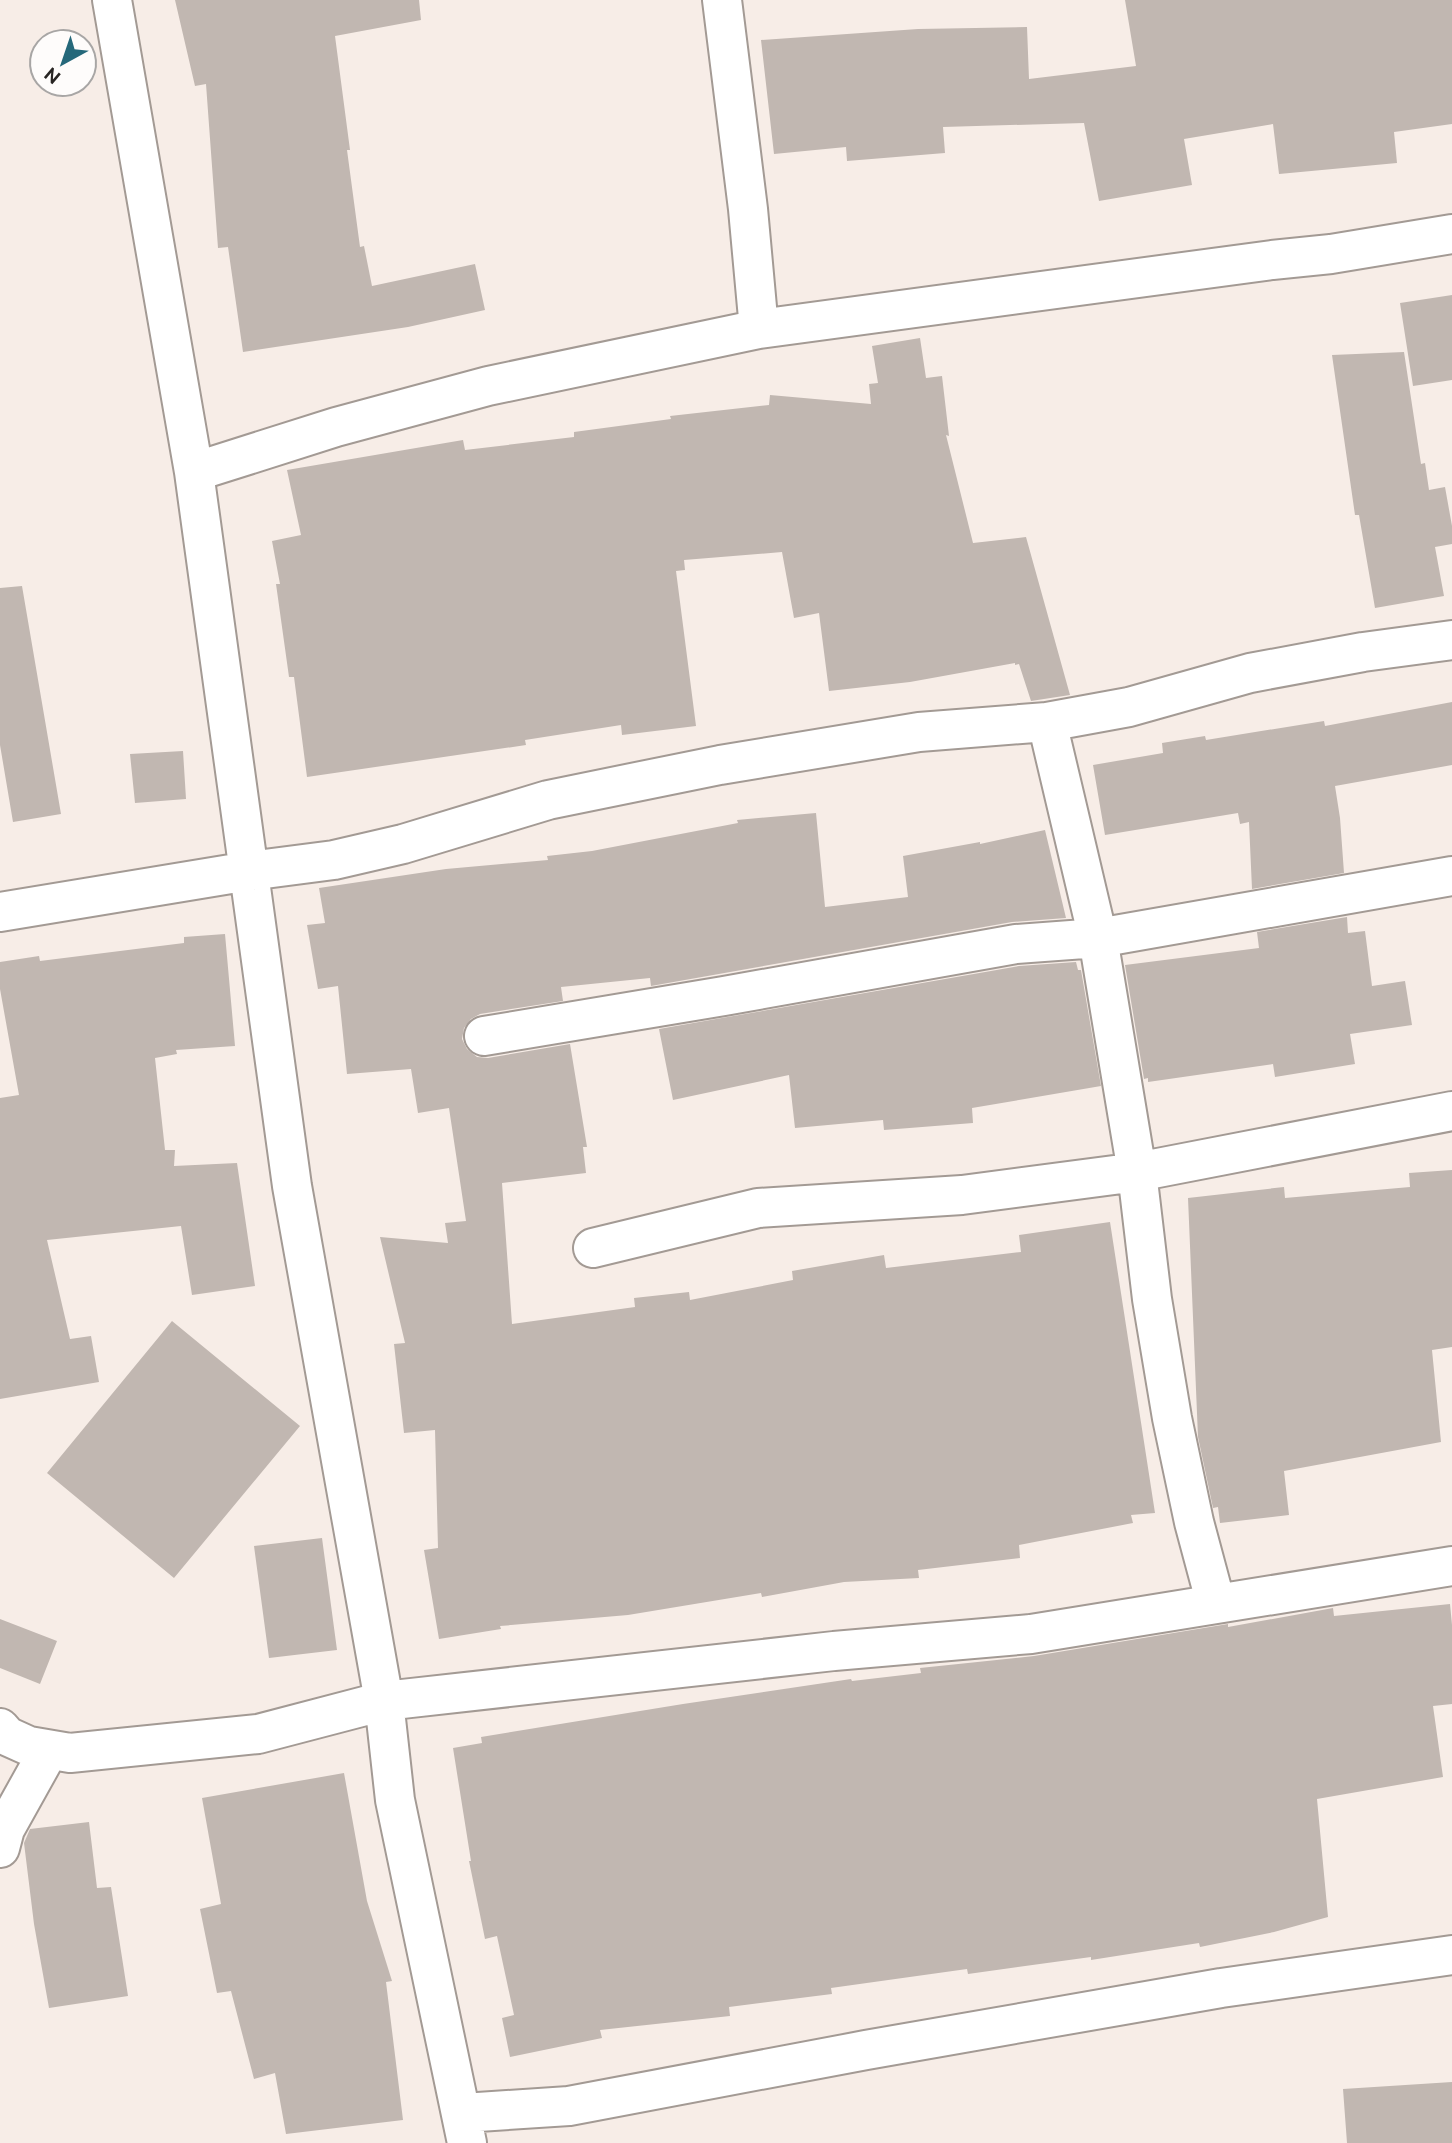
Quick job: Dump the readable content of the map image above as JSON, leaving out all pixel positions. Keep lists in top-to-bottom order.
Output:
{
  "north": "bottom left"
}
